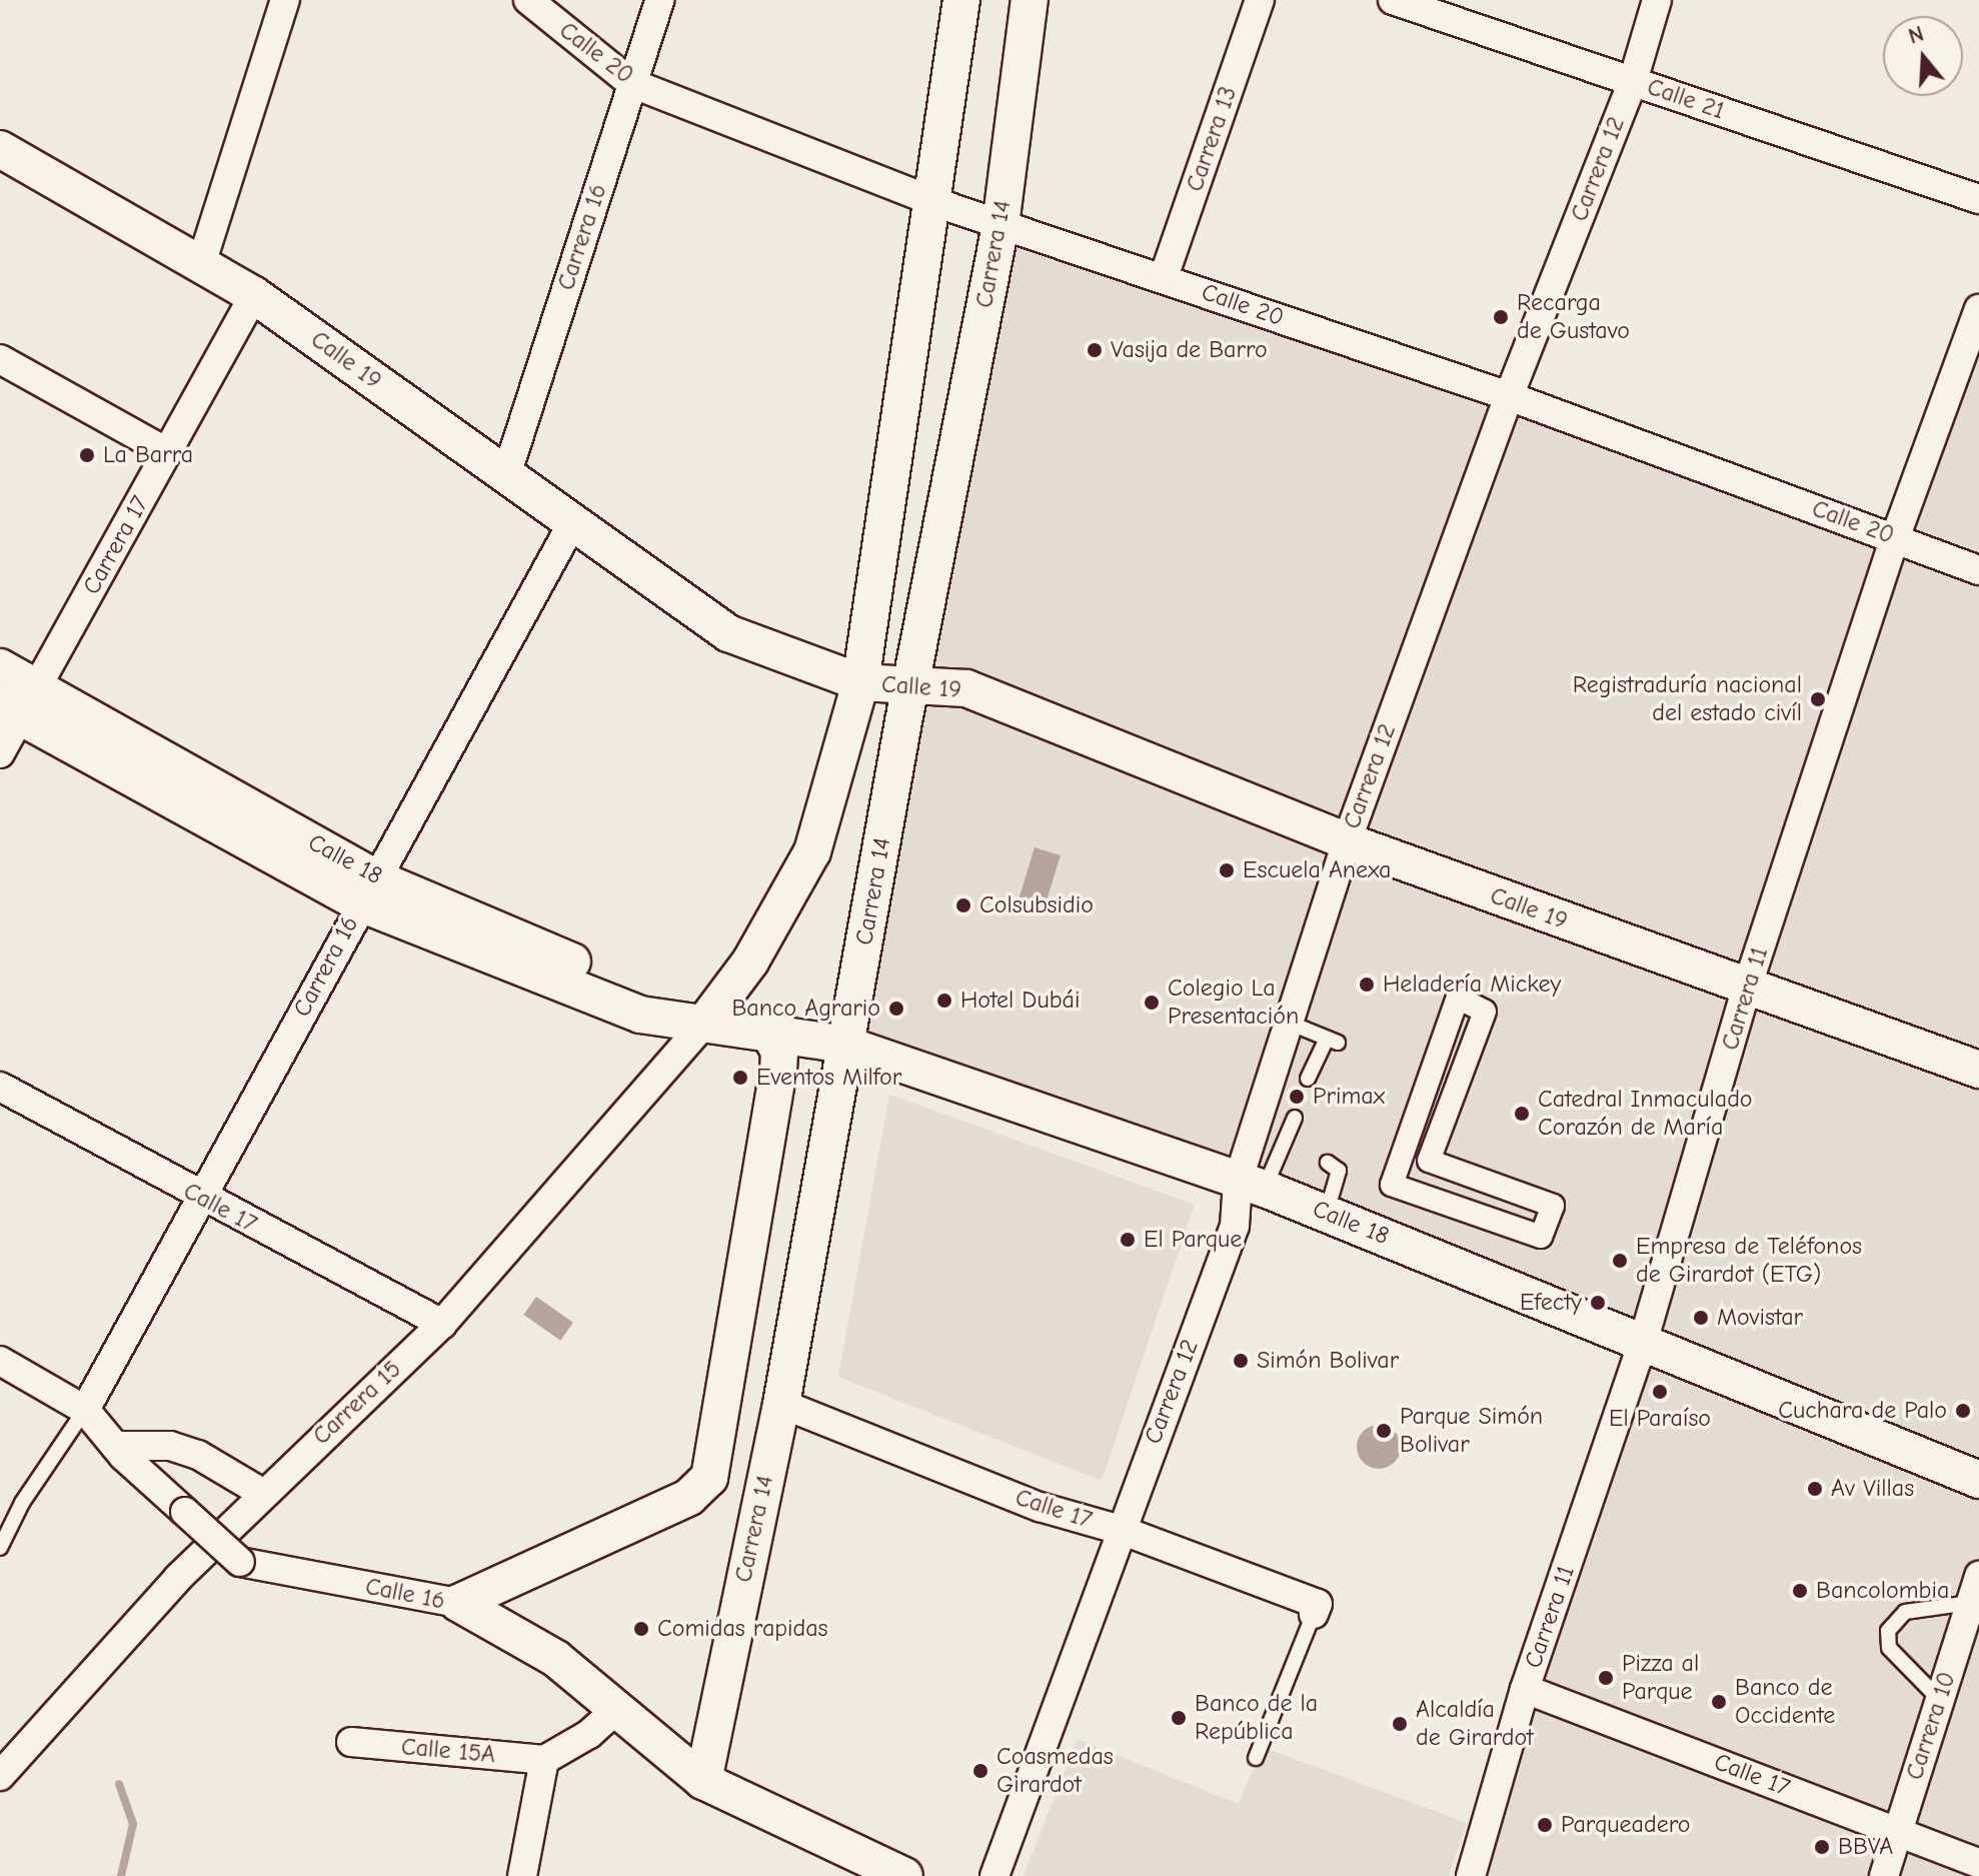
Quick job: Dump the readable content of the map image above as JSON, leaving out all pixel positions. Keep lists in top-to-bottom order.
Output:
{
  "streets": {
    "street": [
      "Calle 20",
      "Calle 21",
      "Carrera 13",
      "Carrera 12",
      "Carrera 16",
      "Carrera 14",
      "Calle 19",
      "Carrera 17",
      "Calle 18",
      "Carrera 11",
      "Calle 17",
      "Carrera 15",
      "Calle 16",
      "Carrera 10",
      "Calle 15A"
    ]
  },
  "crossings": [
    ["Calle 20", "Carrera 13"],
    ["Calle 20", "Carrera 12"],
    ["Calle 20", "Carrera 16"],
    ["Calle 20", "Carrera 14"],
    ["Calle 20", "Carrera 11"],
    ["Calle 21", "Carrera 12"],
    ["Carrera 12", "Calle 19"],
    ["Carrera 12", "Calle 18"],
    ["Carrera 12", "Calle 17"],
    ["Carrera 16", "Calle 19"],
    ["Carrera 16", "Calle 18"],
    ["Carrera 16", "Calle 17"],
    ["Carrera 16", "Calle 16"],
    ["Carrera 14", "Calle 19"],
    ["Carrera 14", "Calle 18"],
    ["Carrera 14", "Calle 17"],
    ["Carrera 14", "Calle 16"],
    ["Calle 19", "Carrera 17"],
    ["Calle 19", "Carrera 11"],
    ["Carrera 17", "Calle 18"],
    ["Calle 18", "Carrera 11"],
    ["Calle 18", "Carrera 15"],
    ["Carrera 11", "Calle 17"],
    ["Calle 17", "Carrera 15"],
    ["Calle 17", "Carrera 10"]
  ],
  "places": [
    "Recarga de Gustavo",
    "Vasija de Barro",
    "La Barra",
    "Registraduría nacional del estado civíl",
    "Escuela Anexa",
    "Colsubsidio",
    "Heladería Mickey",
    "Hotel Dubái",
    "Colegio La Presentación",
    "Banco Agrario",
    "Eventos Milfor",
    "Primax",
    "Catedral Inmaculado Corazón de María",
    "El Parque",
    "Empresa de Teléfonos de Girardot (ETG)",
    "Efecty",
    "Movistar",
    "Simón Bolivar",
    "El Paraíso",
    "Cuchara de Palo",
    "Parque Simón Bolivar",
    "Av Villas",
    "Bancolombia",
    "Comidas rapidas",
    "Pizza al Parque",
    "Banco de Occidente",
    "Banco de la República",
    "Alcaldía de Girardot",
    "Coasmedas Girardot",
    "Parqueadero",
    "BBVA"
  ],
  "north": "top"
}
